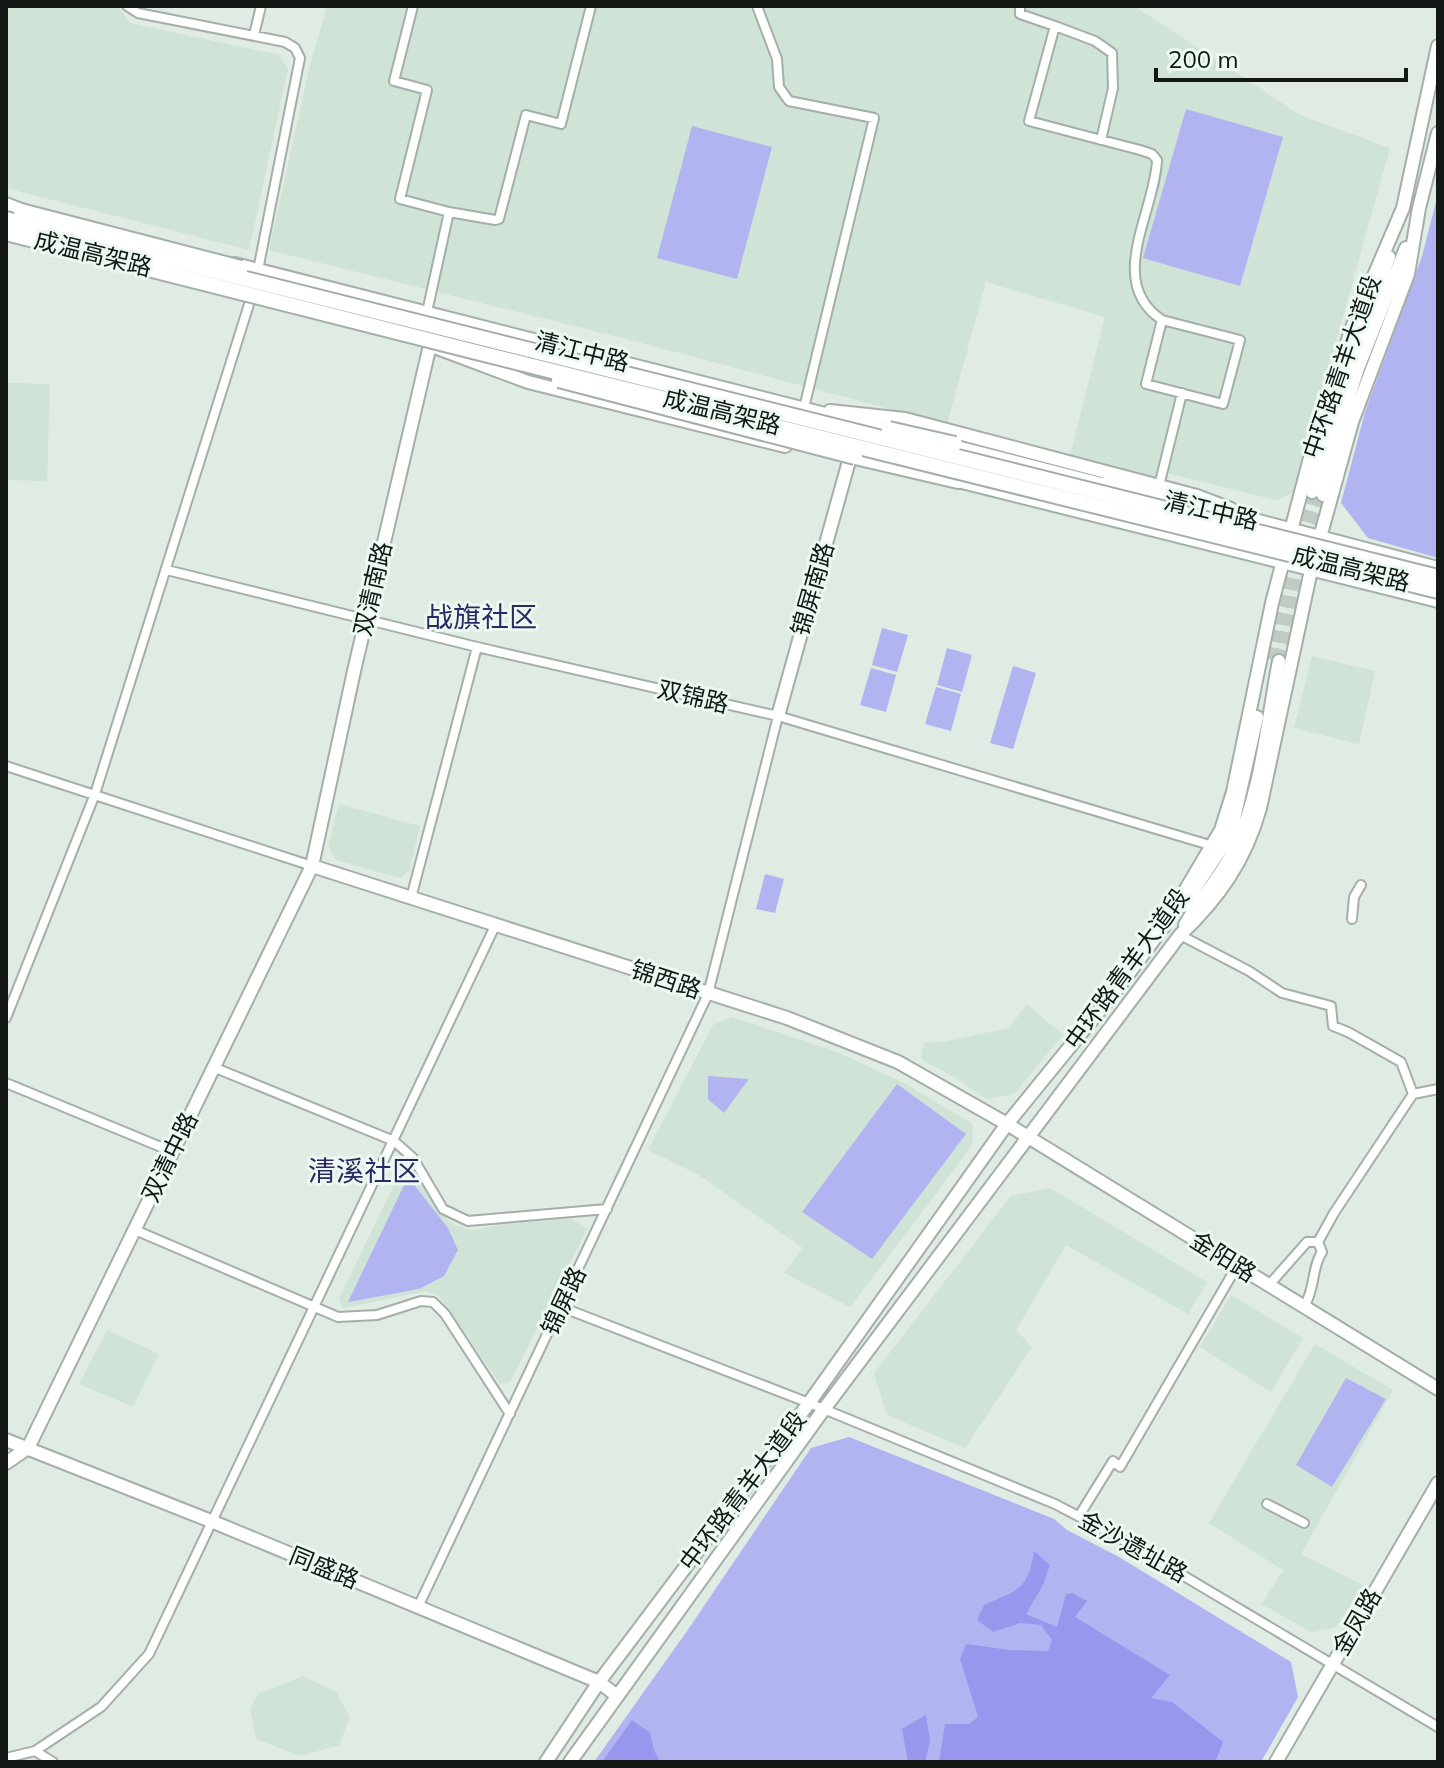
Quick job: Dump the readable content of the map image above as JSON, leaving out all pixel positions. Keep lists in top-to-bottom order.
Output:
{
  "streets": {
    "highway": ["成温高架路"],
    "main road": [
      "清江中路",
      "中环路青羊大道段",
      "双清南路",
      "锦屏南路",
      "锦西路",
      "双清中路",
      "金阳路",
      "同盛路",
      "金凤路"
    ],
    "street": ["双锦路", "锦屏路", "金沙遗址路"]
  },
  "crossings": [
    ["成温高架路", "清江中路"],
    ["清江中路", "中环路青羊大道段"],
    ["清江中路", "双清南路"],
    ["清江中路", "锦屏南路"],
    ["中环路青羊大道段", "双锦路"],
    ["中环路青羊大道段", "锦西路"],
    ["中环路青羊大道段", "金阳路"],
    ["中环路青羊大道段", "金沙遗址路"],
    ["中环路青羊大道段", "同盛路"],
    ["双清南路", "双锦路"],
    ["双清南路", "锦西路"],
    ["双清南路", "双清中路"],
    ["锦屏南路", "双锦路"],
    ["锦屏南路", "锦屏路"],
    ["双锦路", "锦屏路"],
    ["锦西路", "双清中路"],
    ["锦西路", "金阳路"],
    ["锦西路", "锦屏路"],
    ["双清中路", "同盛路"],
    ["锦屏路", "金沙遗址路"],
    ["锦屏路", "同盛路"],
    ["金沙遗址路", "金凤路"]
  ],
  "districts": ["战旗社区", "清溪社区"],
  "scale_bar": "200 m"
}
